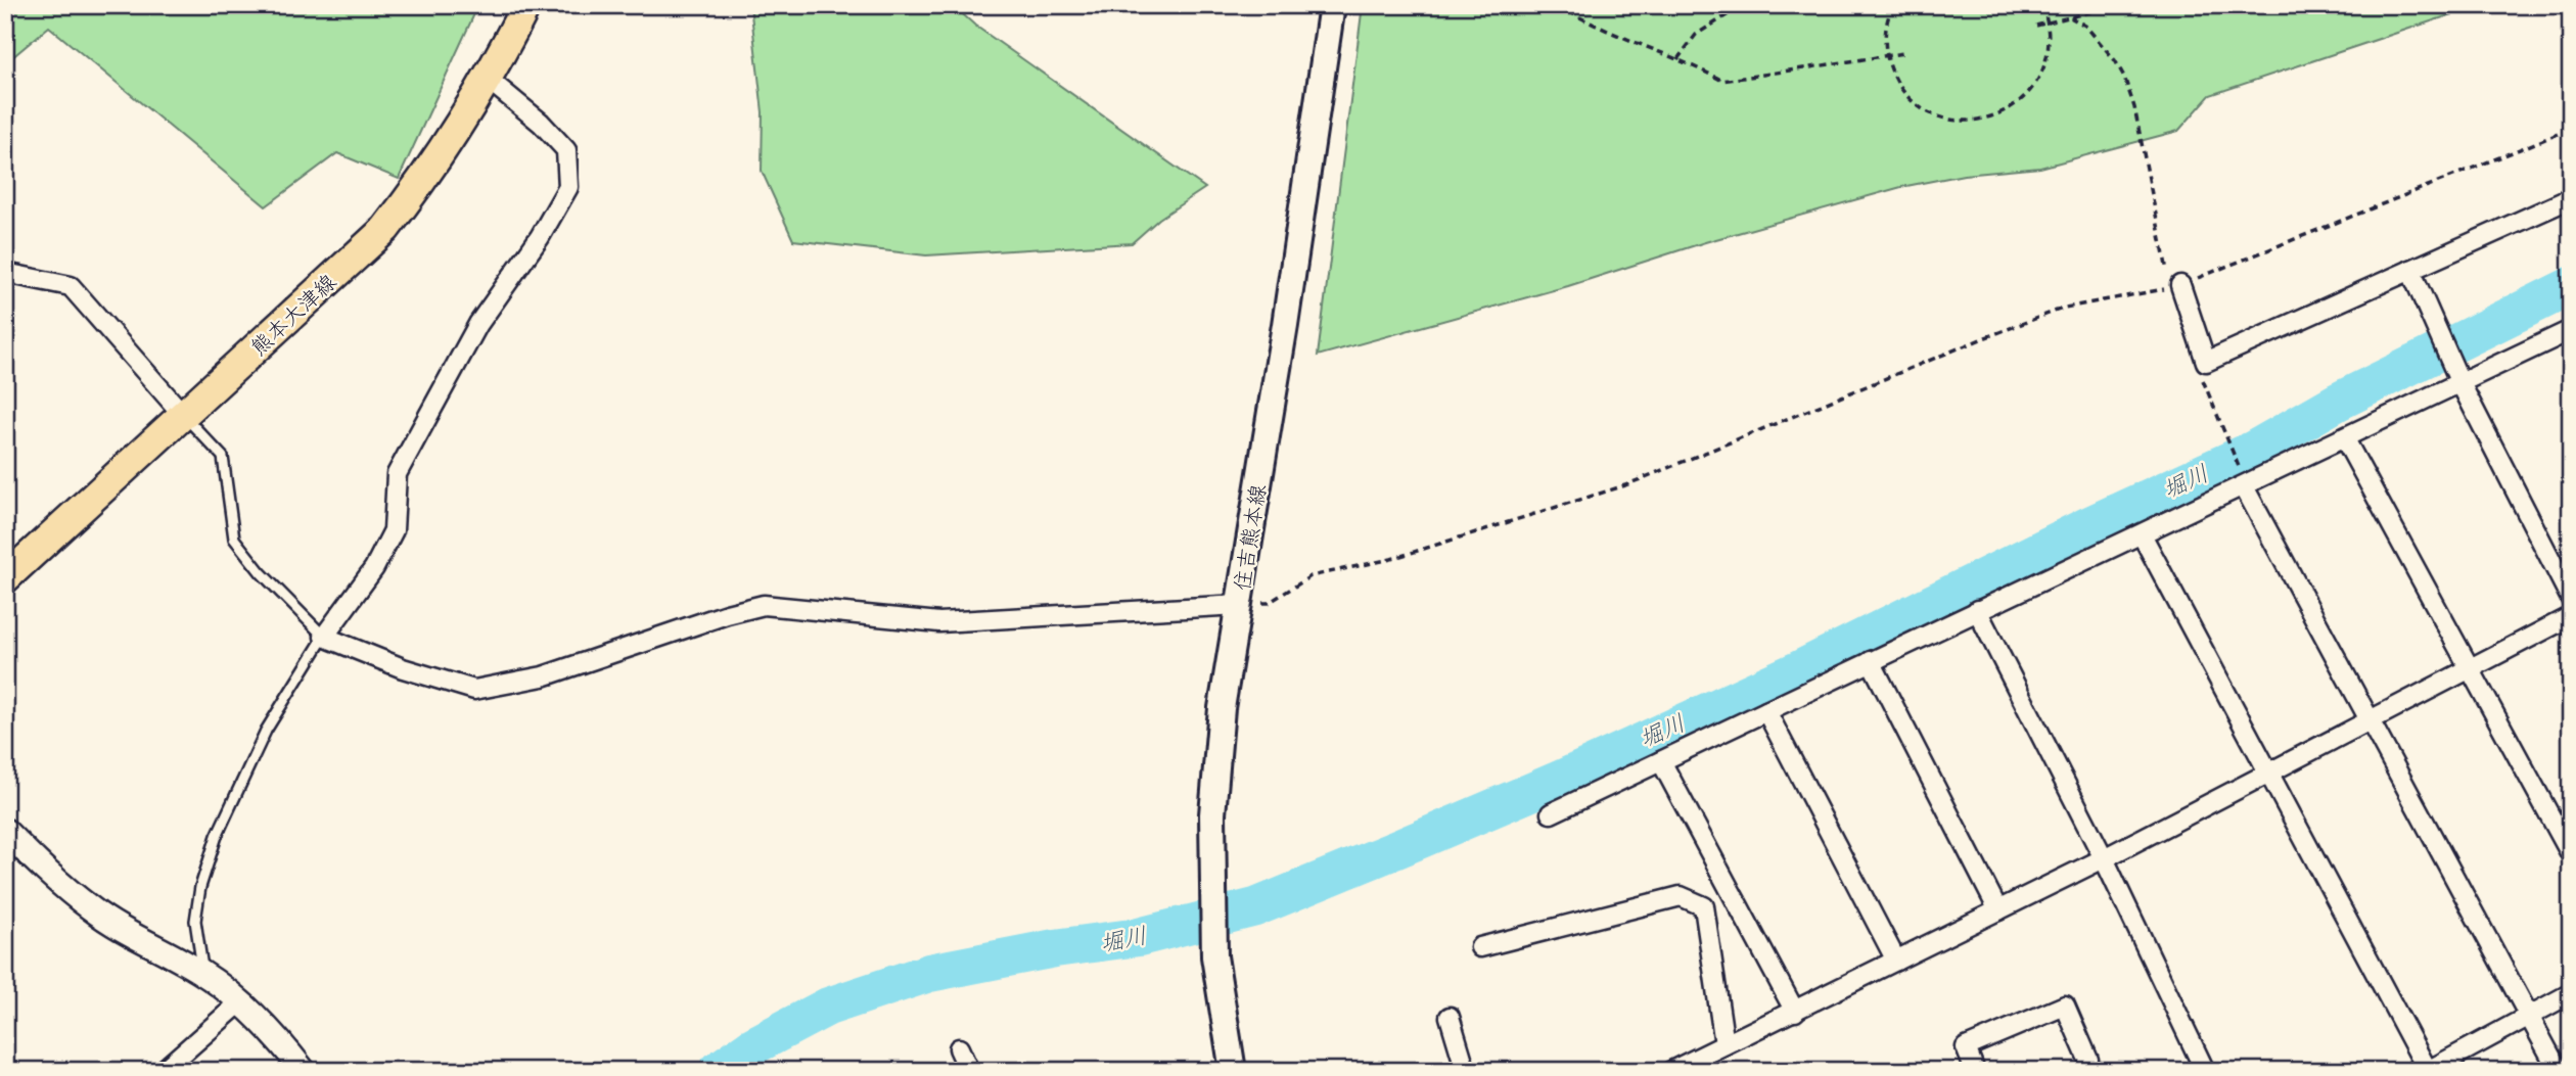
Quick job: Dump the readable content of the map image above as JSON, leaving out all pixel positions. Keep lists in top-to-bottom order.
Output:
{
  "streets": {
    "main road": ["熊本大津線", "住吉熊本線"]
  },
  "water": ["堀川"]
}
